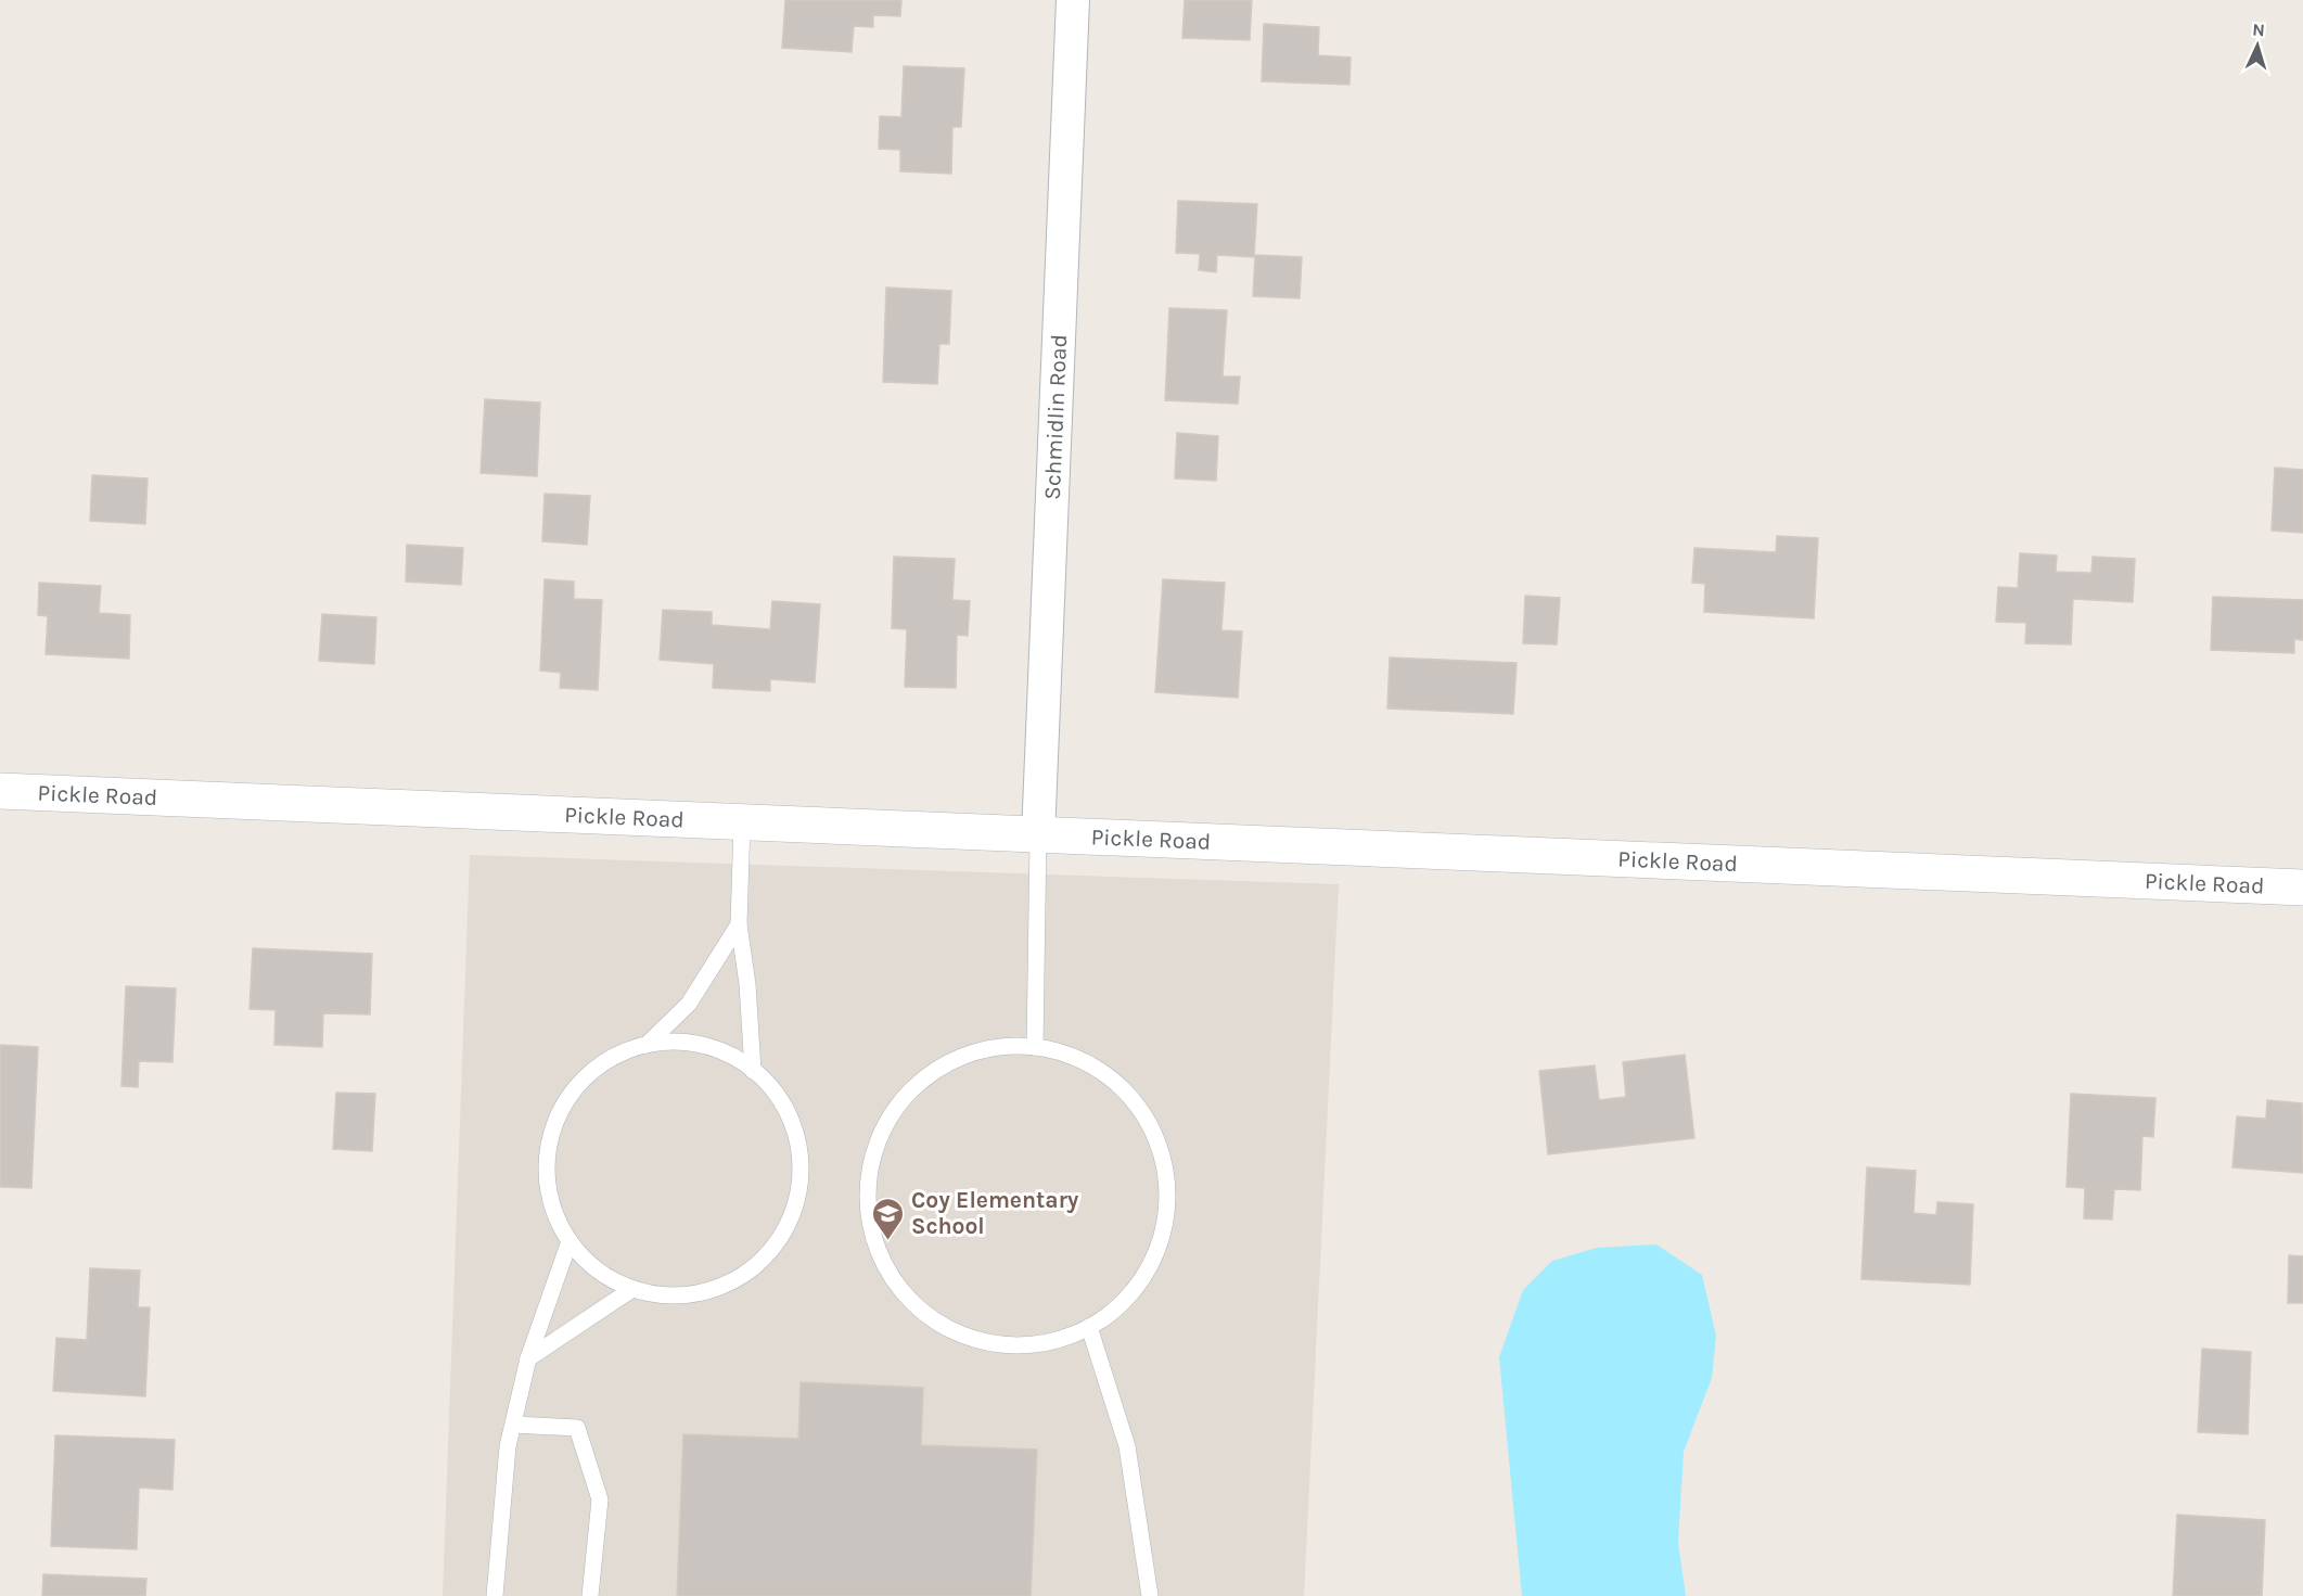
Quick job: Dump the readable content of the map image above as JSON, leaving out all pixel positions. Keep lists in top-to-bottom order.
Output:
{
  "streets": {
    "street": ["Schmidlin Road", "Pickle Road"]
  },
  "crossings": [
    ["Schmidlin Road", "Pickle Road"]
  ],
  "places": {
    "school or university": ["Coy Elementary School"]
  },
  "north": "top"
}
